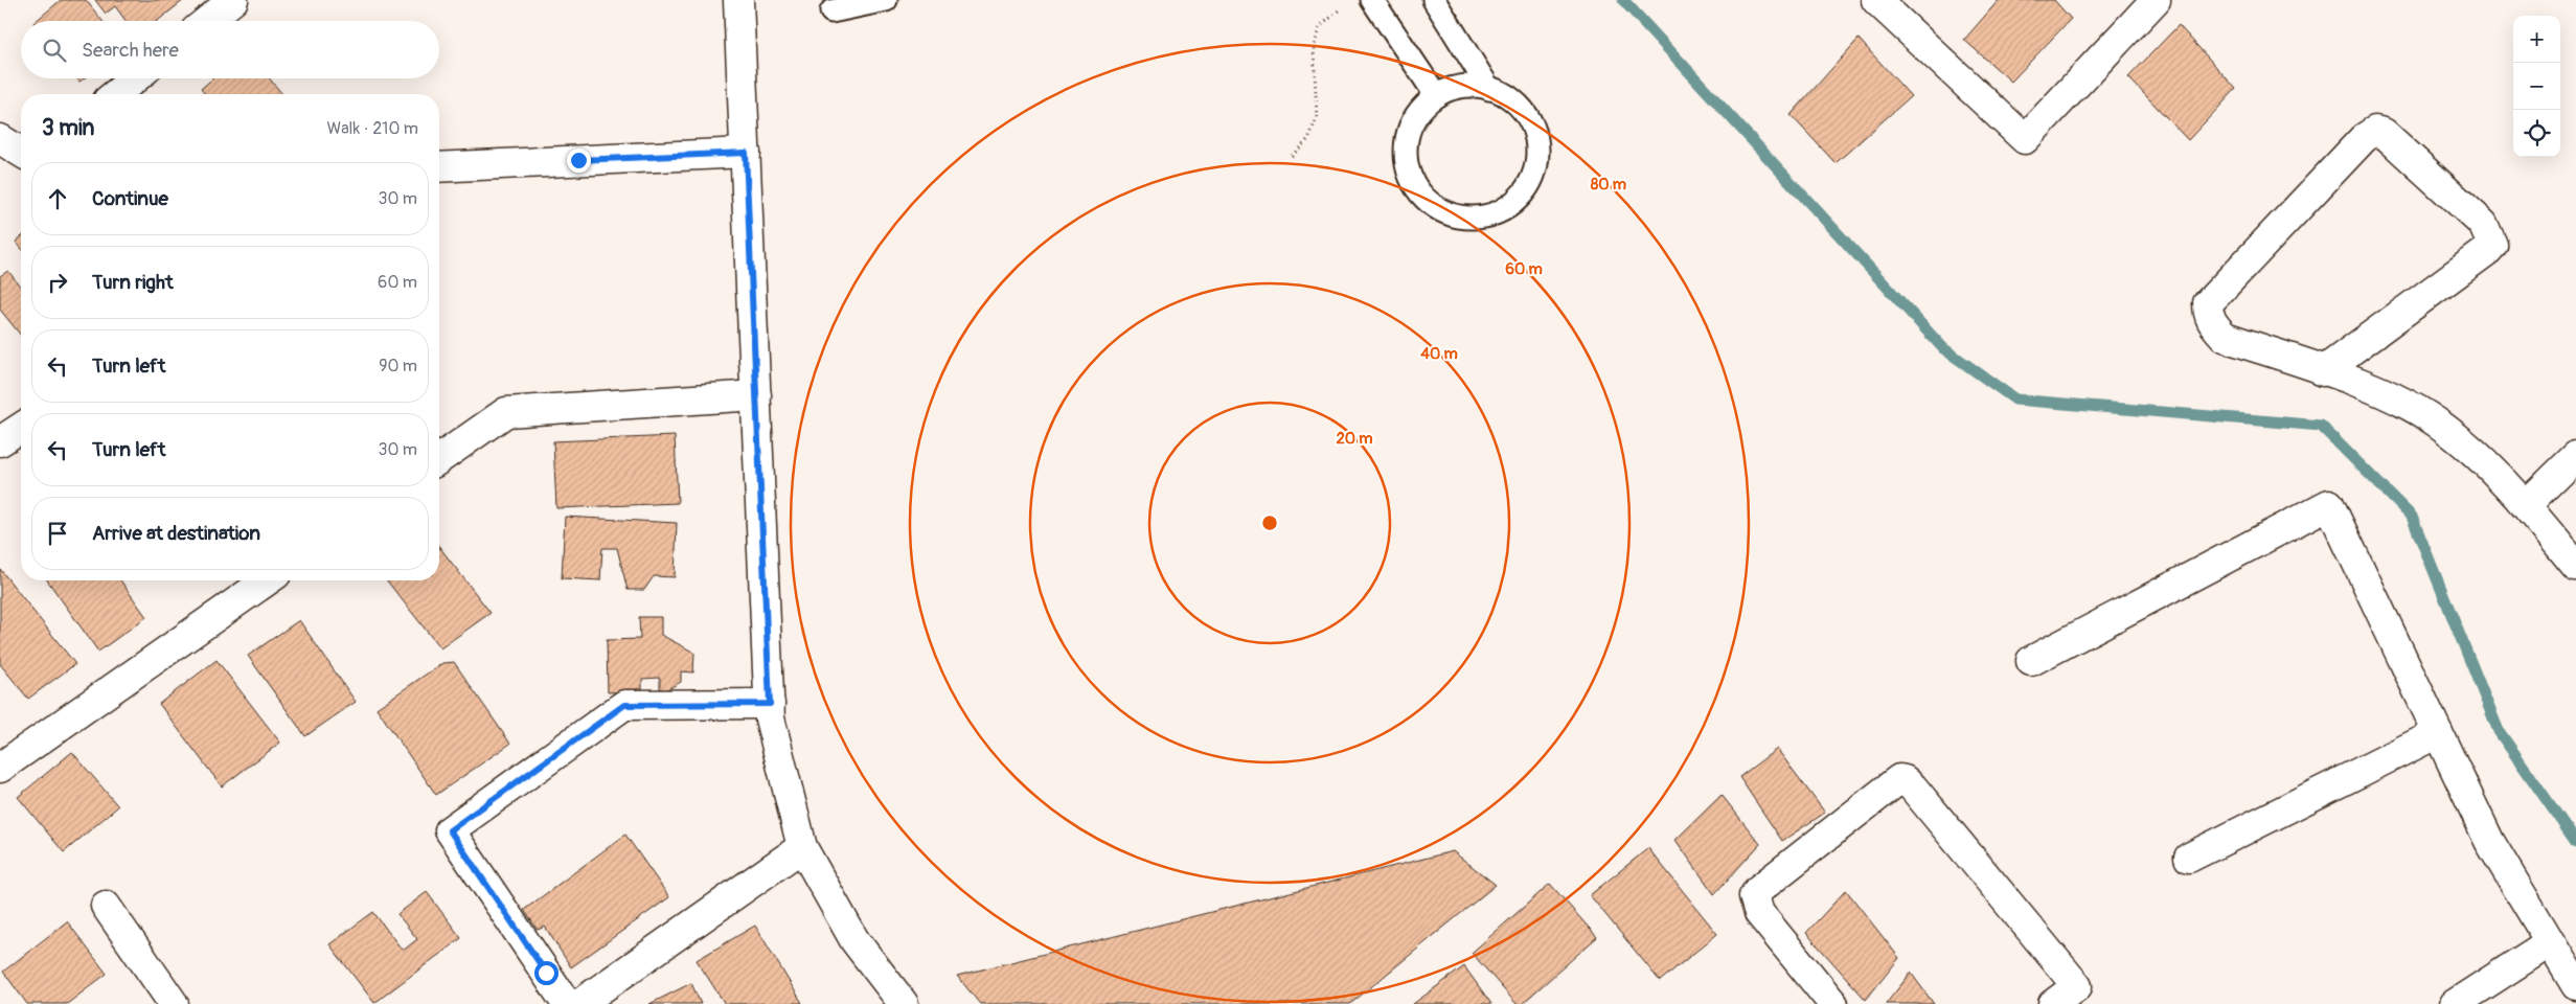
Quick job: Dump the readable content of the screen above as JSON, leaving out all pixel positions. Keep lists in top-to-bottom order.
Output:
{
  "page": {
    "map_buttons": ["+", "−"],
    "search": "Search here",
    "heading": ["3 min", "Walk · 210 m"],
    "list": [
      ["Continue", "30 m"],
      ["Turn right", "60 m"],
      ["Turn left", "90 m"],
      ["Turn left", "30 m"],
      "Arrive at destination"
    ]
  },
  "rings": [
    "80 m",
    "60 m",
    "40 m",
    "20 m"
  ]
}
